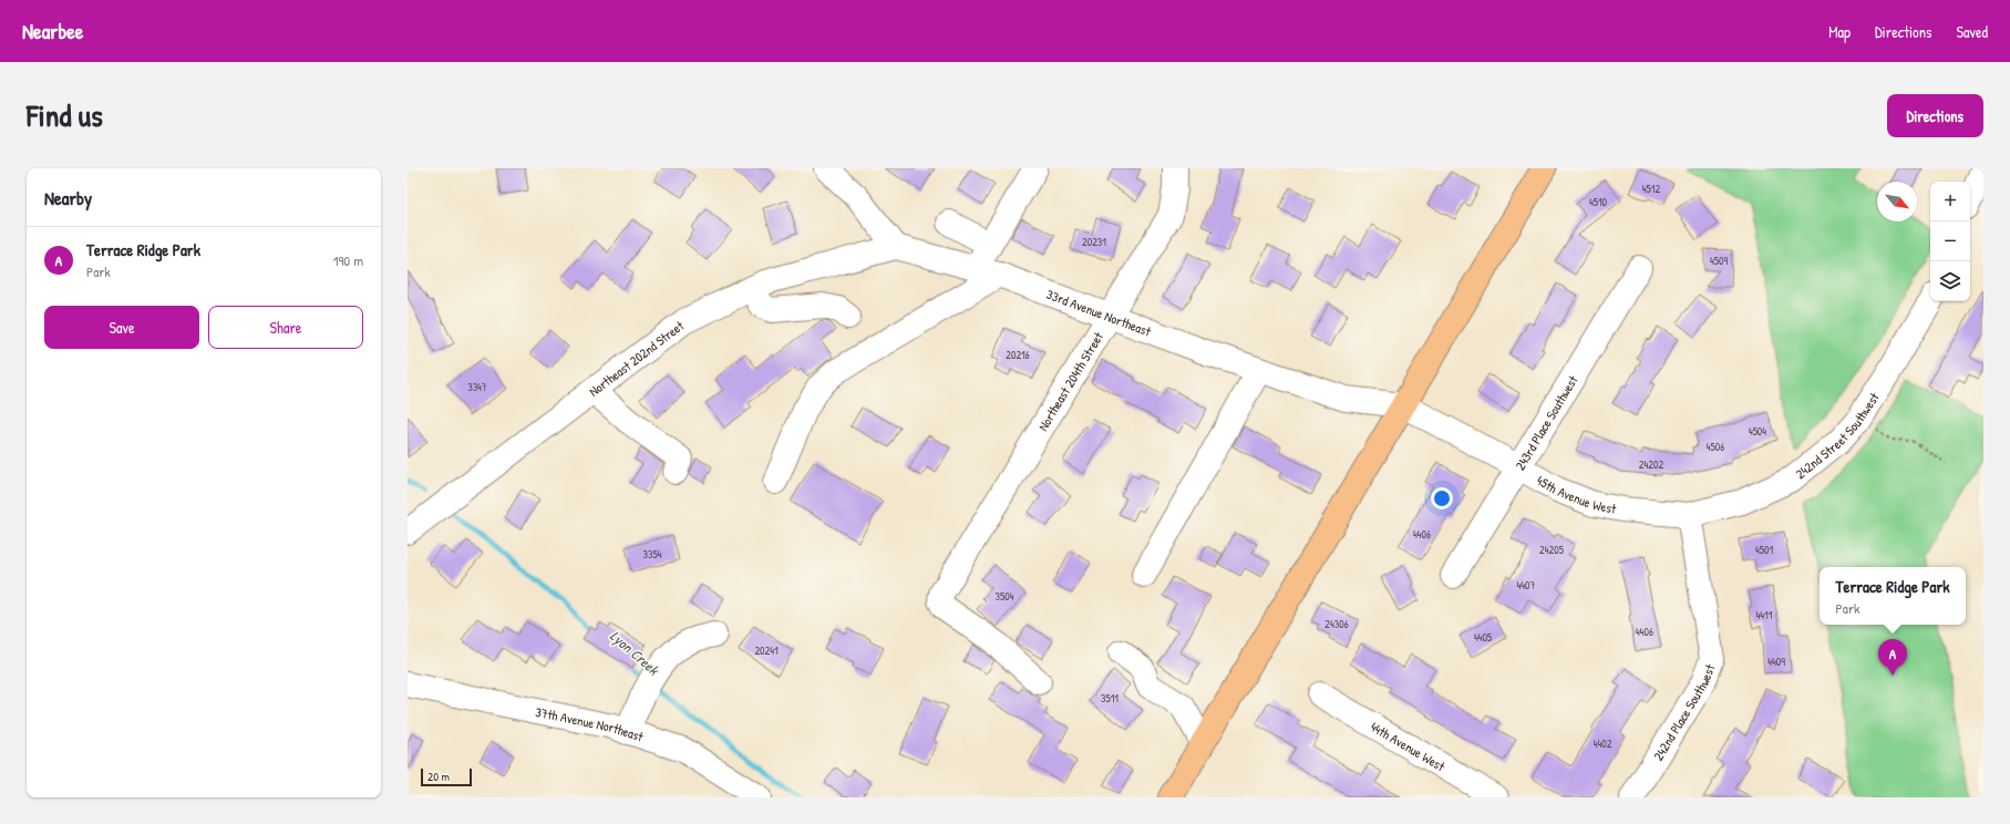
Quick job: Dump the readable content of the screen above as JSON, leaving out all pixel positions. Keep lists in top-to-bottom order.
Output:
{
  "streets": {
    "street": [
      "33rd Avenue Northeast",
      "Northeast 202nd Street",
      "Northeast 204th Street",
      "243rd Place Southwest",
      "242nd Street Southwest",
      "45th Avenue West",
      "242nd Place Southwest",
      "37th Avenue Northeast",
      "44th Avenue West"
    ]
  },
  "crossings": [
    ["33rd Avenue Northeast", "Northeast 202nd Street"],
    ["33rd Avenue Northeast", "Northeast 204th Street"],
    ["33rd Avenue Northeast", "45th Avenue West"],
    ["243rd Place Southwest", "45th Avenue West"],
    ["242nd Street Southwest", "45th Avenue West"],
    ["242nd Street Southwest", "242nd Place Southwest"],
    ["45th Avenue West", "242nd Place Southwest"]
  ],
  "water": ["Lyon Creek"],
  "house_numbers": [
    "4512",
    "4510",
    "20231",
    "4509",
    "20216",
    "3347",
    "4504",
    "4506",
    "24202",
    "4406",
    "24205",
    "4501",
    "3354",
    "4407",
    "3504",
    "4411",
    "24306",
    "4406",
    "4405",
    "20241",
    "4409",
    "3511",
    "4402"
  ],
  "scale_bar": "20 m",
  "north": "bottom right",
  "page": {
    "header": "Nearbee",
    "nav": ["Map", "Directions", "Saved"],
    "title": "Find us",
    "buttons": [
      "Directions",
      ["Save", "Share"]
    ],
    "heading": "Nearby",
    "map_buttons": ["+", "−"],
    "list": [
      {
        "mark": "A",
        "name": "Terrace Ridge Park",
        "note": "Park",
        "value": "190 m"
      }
    ],
    "popup": ["Terrace Ridge Park", "Park"],
    "pins": "A",
    "scale": "20 m"
  }
}
